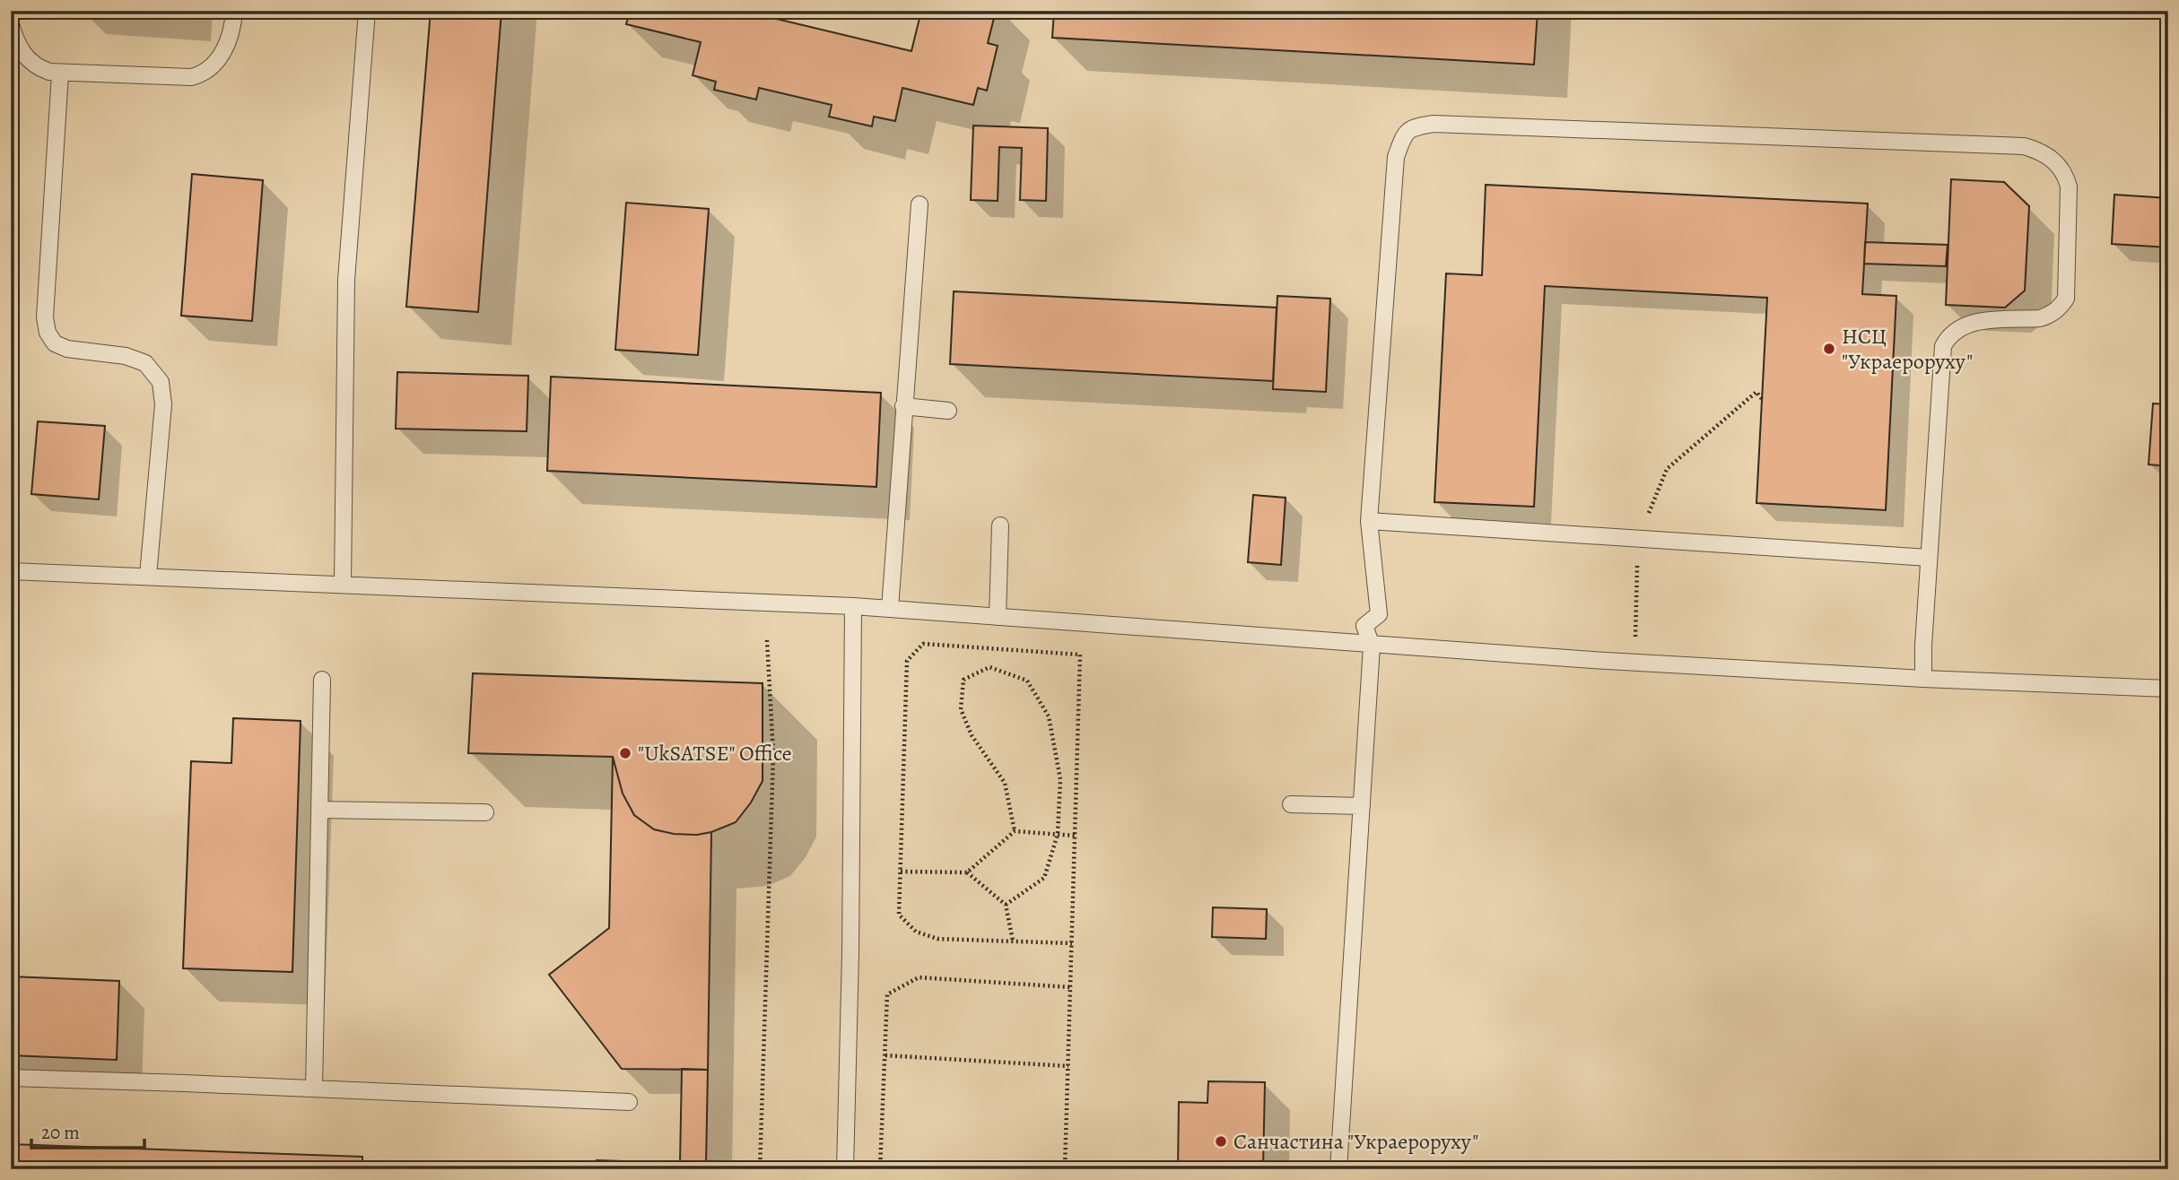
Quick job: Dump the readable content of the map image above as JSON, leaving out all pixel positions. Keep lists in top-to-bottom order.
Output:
{
  "places": ["НСЦ \"Украероруху\"", "\"UkSATSE\" Office", "Санчастина \"Украероруху\""],
  "scale_bar": "20 m"
}
